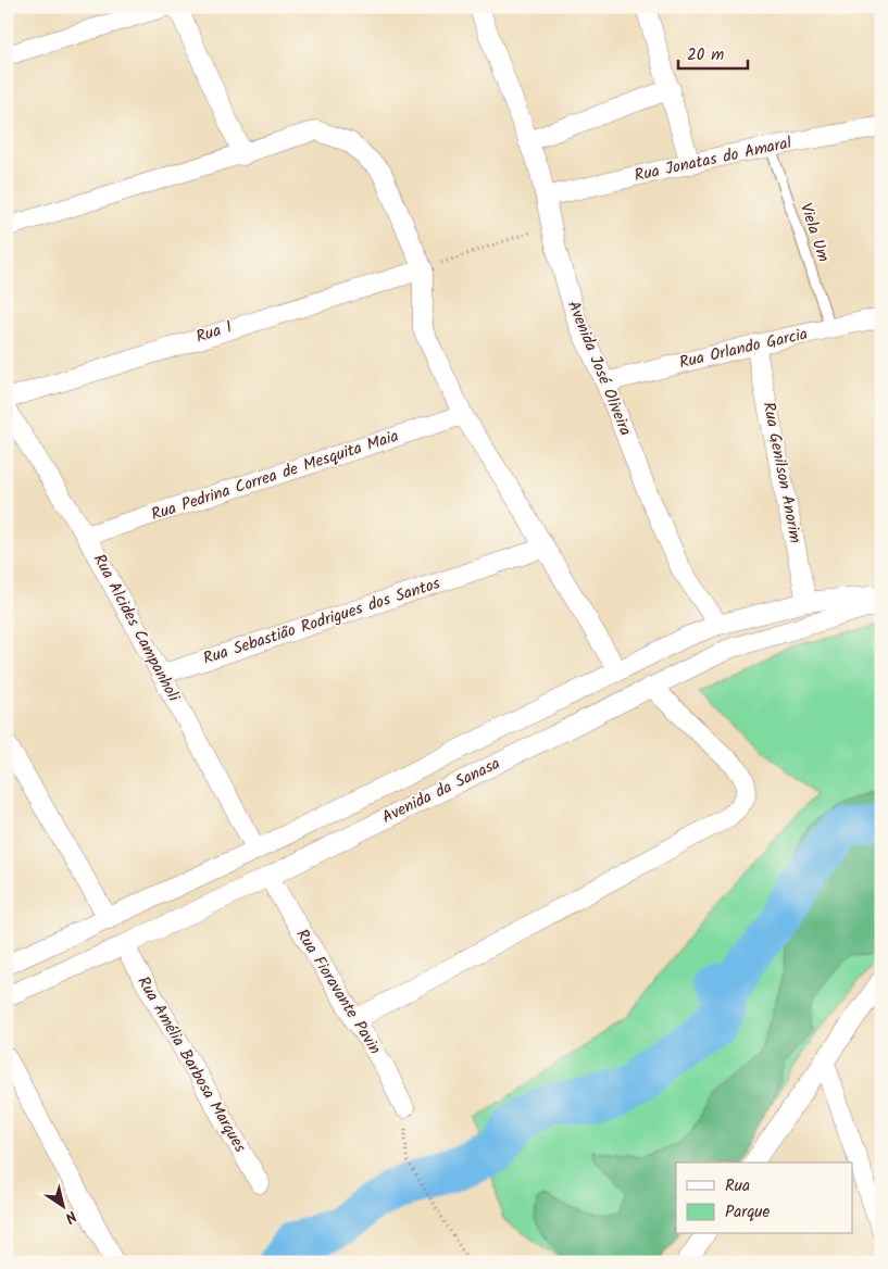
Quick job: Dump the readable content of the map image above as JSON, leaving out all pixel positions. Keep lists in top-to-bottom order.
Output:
{
  "streets": {
    "street": [
      "Rua Jonatas do Amaral",
      "Rua 1",
      "Rua Orlando Garcia",
      "Avenida José Oliveira",
      "Rua Genilson Anorim",
      "Rua Pedrina Correa de Mesquita Maia",
      "Rua Sebastião Rodrigues dos Santos",
      "Rua Alcides Campanholi",
      "Avenida da Sanasa",
      "Rua Fioravante Pavin",
      "Rua Amélia Barbosa Marques"
    ],
    "lane": ["Viela Um"]
  },
  "crossings": [
    ["Rua Jonatas do Amaral", "Viela Um"],
    ["Rua Jonatas do Amaral", "Avenida José Oliveira"],
    ["Viela Um", "Rua Orlando Garcia"],
    ["Rua Orlando Garcia", "Avenida José Oliveira"],
    ["Rua Orlando Garcia", "Rua Genilson Anorim"],
    ["Avenida José Oliveira", "Avenida da Sanasa"],
    ["Rua Genilson Anorim", "Avenida da Sanasa"],
    ["Rua Pedrina Correa de Mesquita Maia", "Rua Alcides Campanholi"],
    ["Rua Sebastião Rodrigues dos Santos", "Rua Alcides Campanholi"],
    ["Rua Alcides Campanholi", "Avenida da Sanasa"],
    ["Avenida da Sanasa", "Rua Fioravante Pavin"],
    ["Avenida da Sanasa", "Rua Amélia Barbosa Marques"]
  ],
  "legend": ["Rua", "Parque"],
  "scale_bar": "20 m",
  "north": "bottom right"
}
